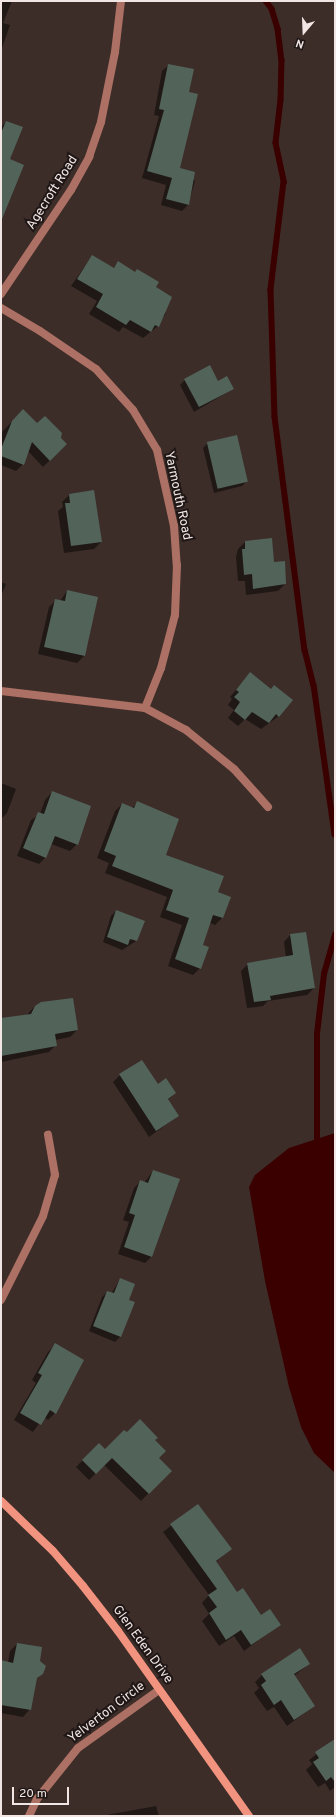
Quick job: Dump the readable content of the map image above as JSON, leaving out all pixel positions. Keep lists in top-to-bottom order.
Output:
{
  "streets": {
    "main road": ["Glen Eden Drive"],
    "street": ["Agecroft Road", "Yarmouth Road", "Yelverton Circle"]
  },
  "crossings": [
    ["Glen Eden Drive", "Yelverton Circle"]
  ],
  "scale_bar": "20 m",
  "north": "bottom"
}
